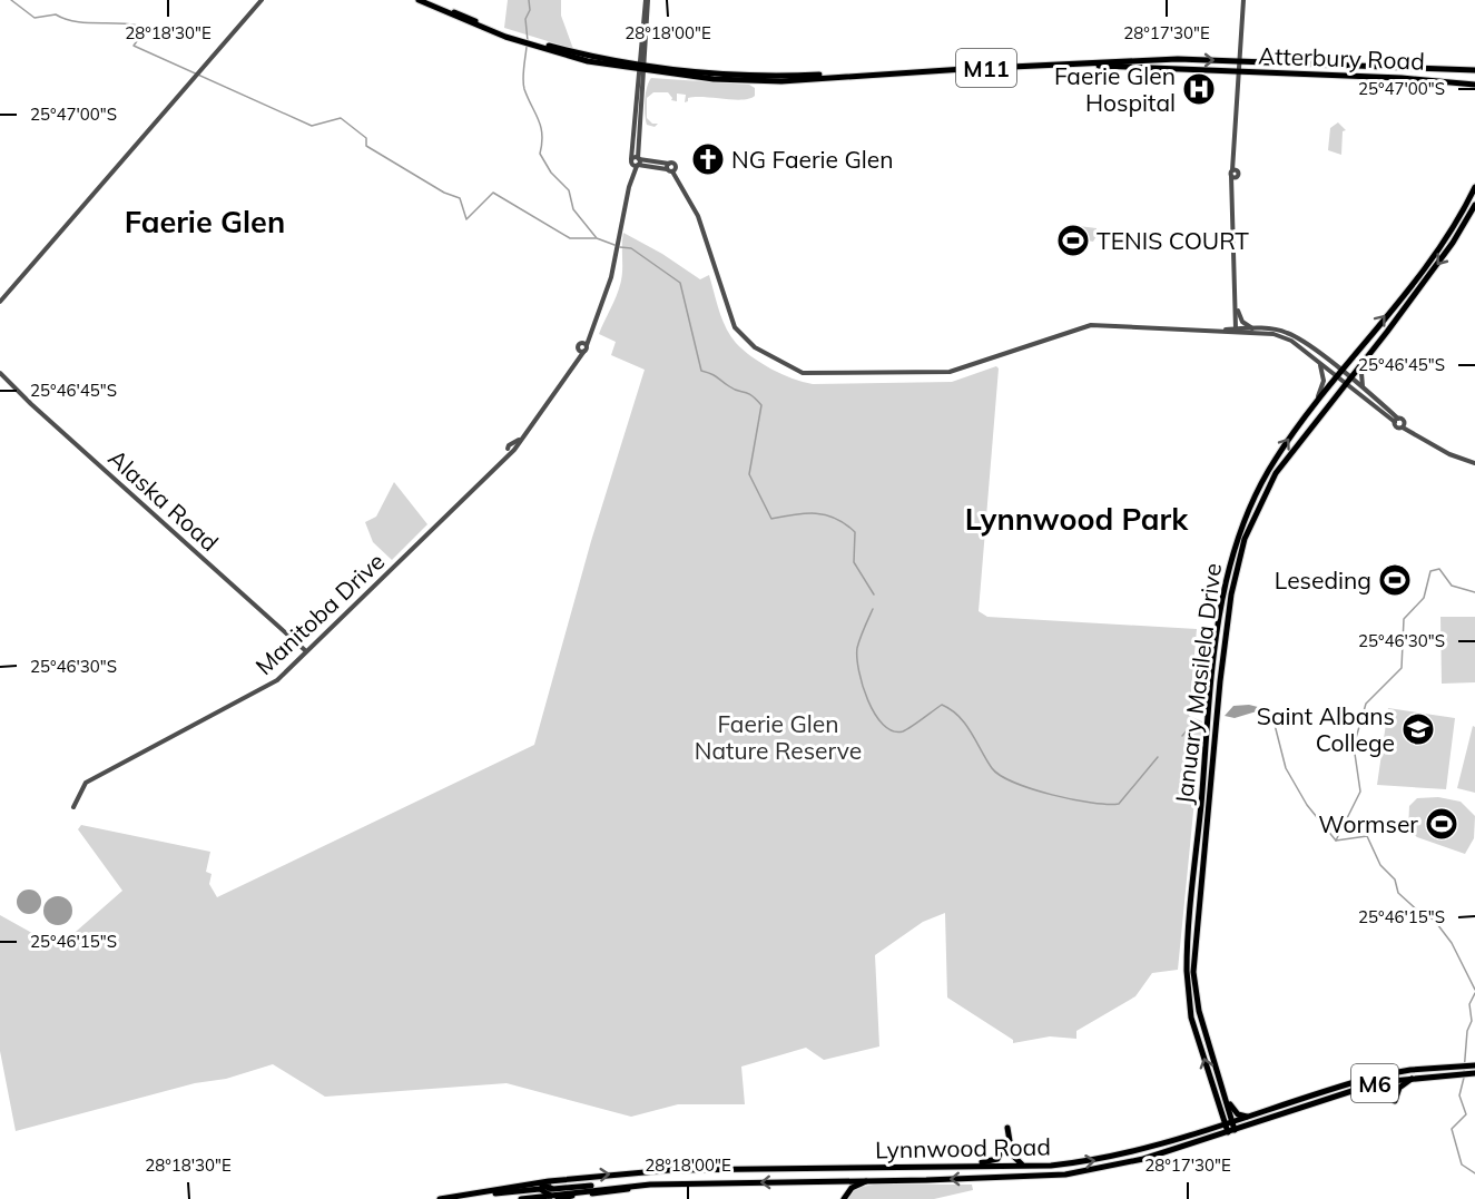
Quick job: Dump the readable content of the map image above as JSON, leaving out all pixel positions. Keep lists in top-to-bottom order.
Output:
{
  "streets": {
    "main road": [
      "Atterbury Road",
      "M11",
      "January Masilela Drive",
      "M6",
      "Lynnwood Road"
    ],
    "street": ["Alaska Road", "Manitoba Drive"]
  },
  "crossings": [
    ["Atterbury Road", "Manitoba Drive"],
    ["Alaska Road", "Manitoba Drive"],
    ["January Masilela Drive", "Lynnwood Road"]
  ],
  "districts": ["Faerie Glen", "Lynnwood Park"],
  "parks": ["Faerie Glen Nature Reserve"],
  "places": {
    "hospital": ["Faerie Glen Hospital"],
    "church": ["NG Faerie Glen"],
    "sports": ["TENIS COURT", "Leseding", "Wormser"],
    "school or university": ["Saint Albans College"]
  },
  "coordinates": [
    "28°18'30\"E",
    "28°18'00\"E",
    "28°17'30\"E",
    "25°47'00\"S",
    "25°46'45\"S",
    "25°46'30\"S",
    "25°46'15\"S"
  ]
}
